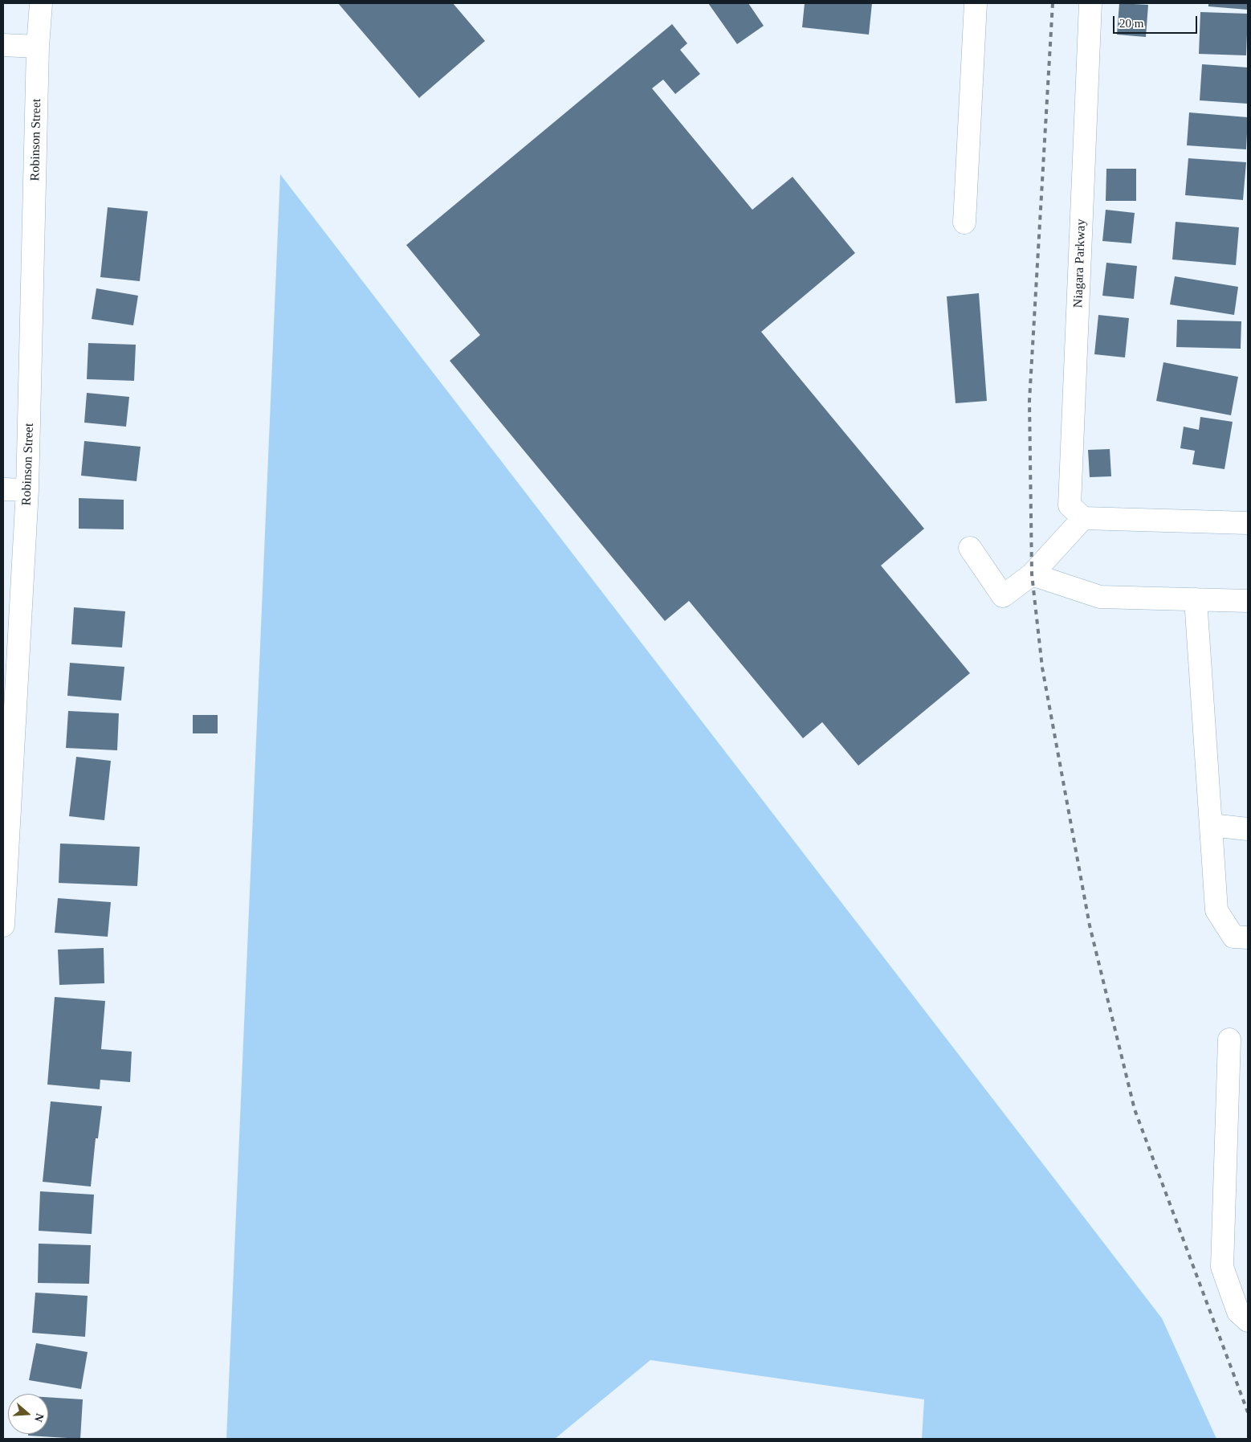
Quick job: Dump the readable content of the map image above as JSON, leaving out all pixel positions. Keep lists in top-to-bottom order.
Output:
{
  "streets": {
    "street": ["Robinson Street", "Niagara Parkway"]
  },
  "scale_bar": "20 m",
  "north": "right"
}
